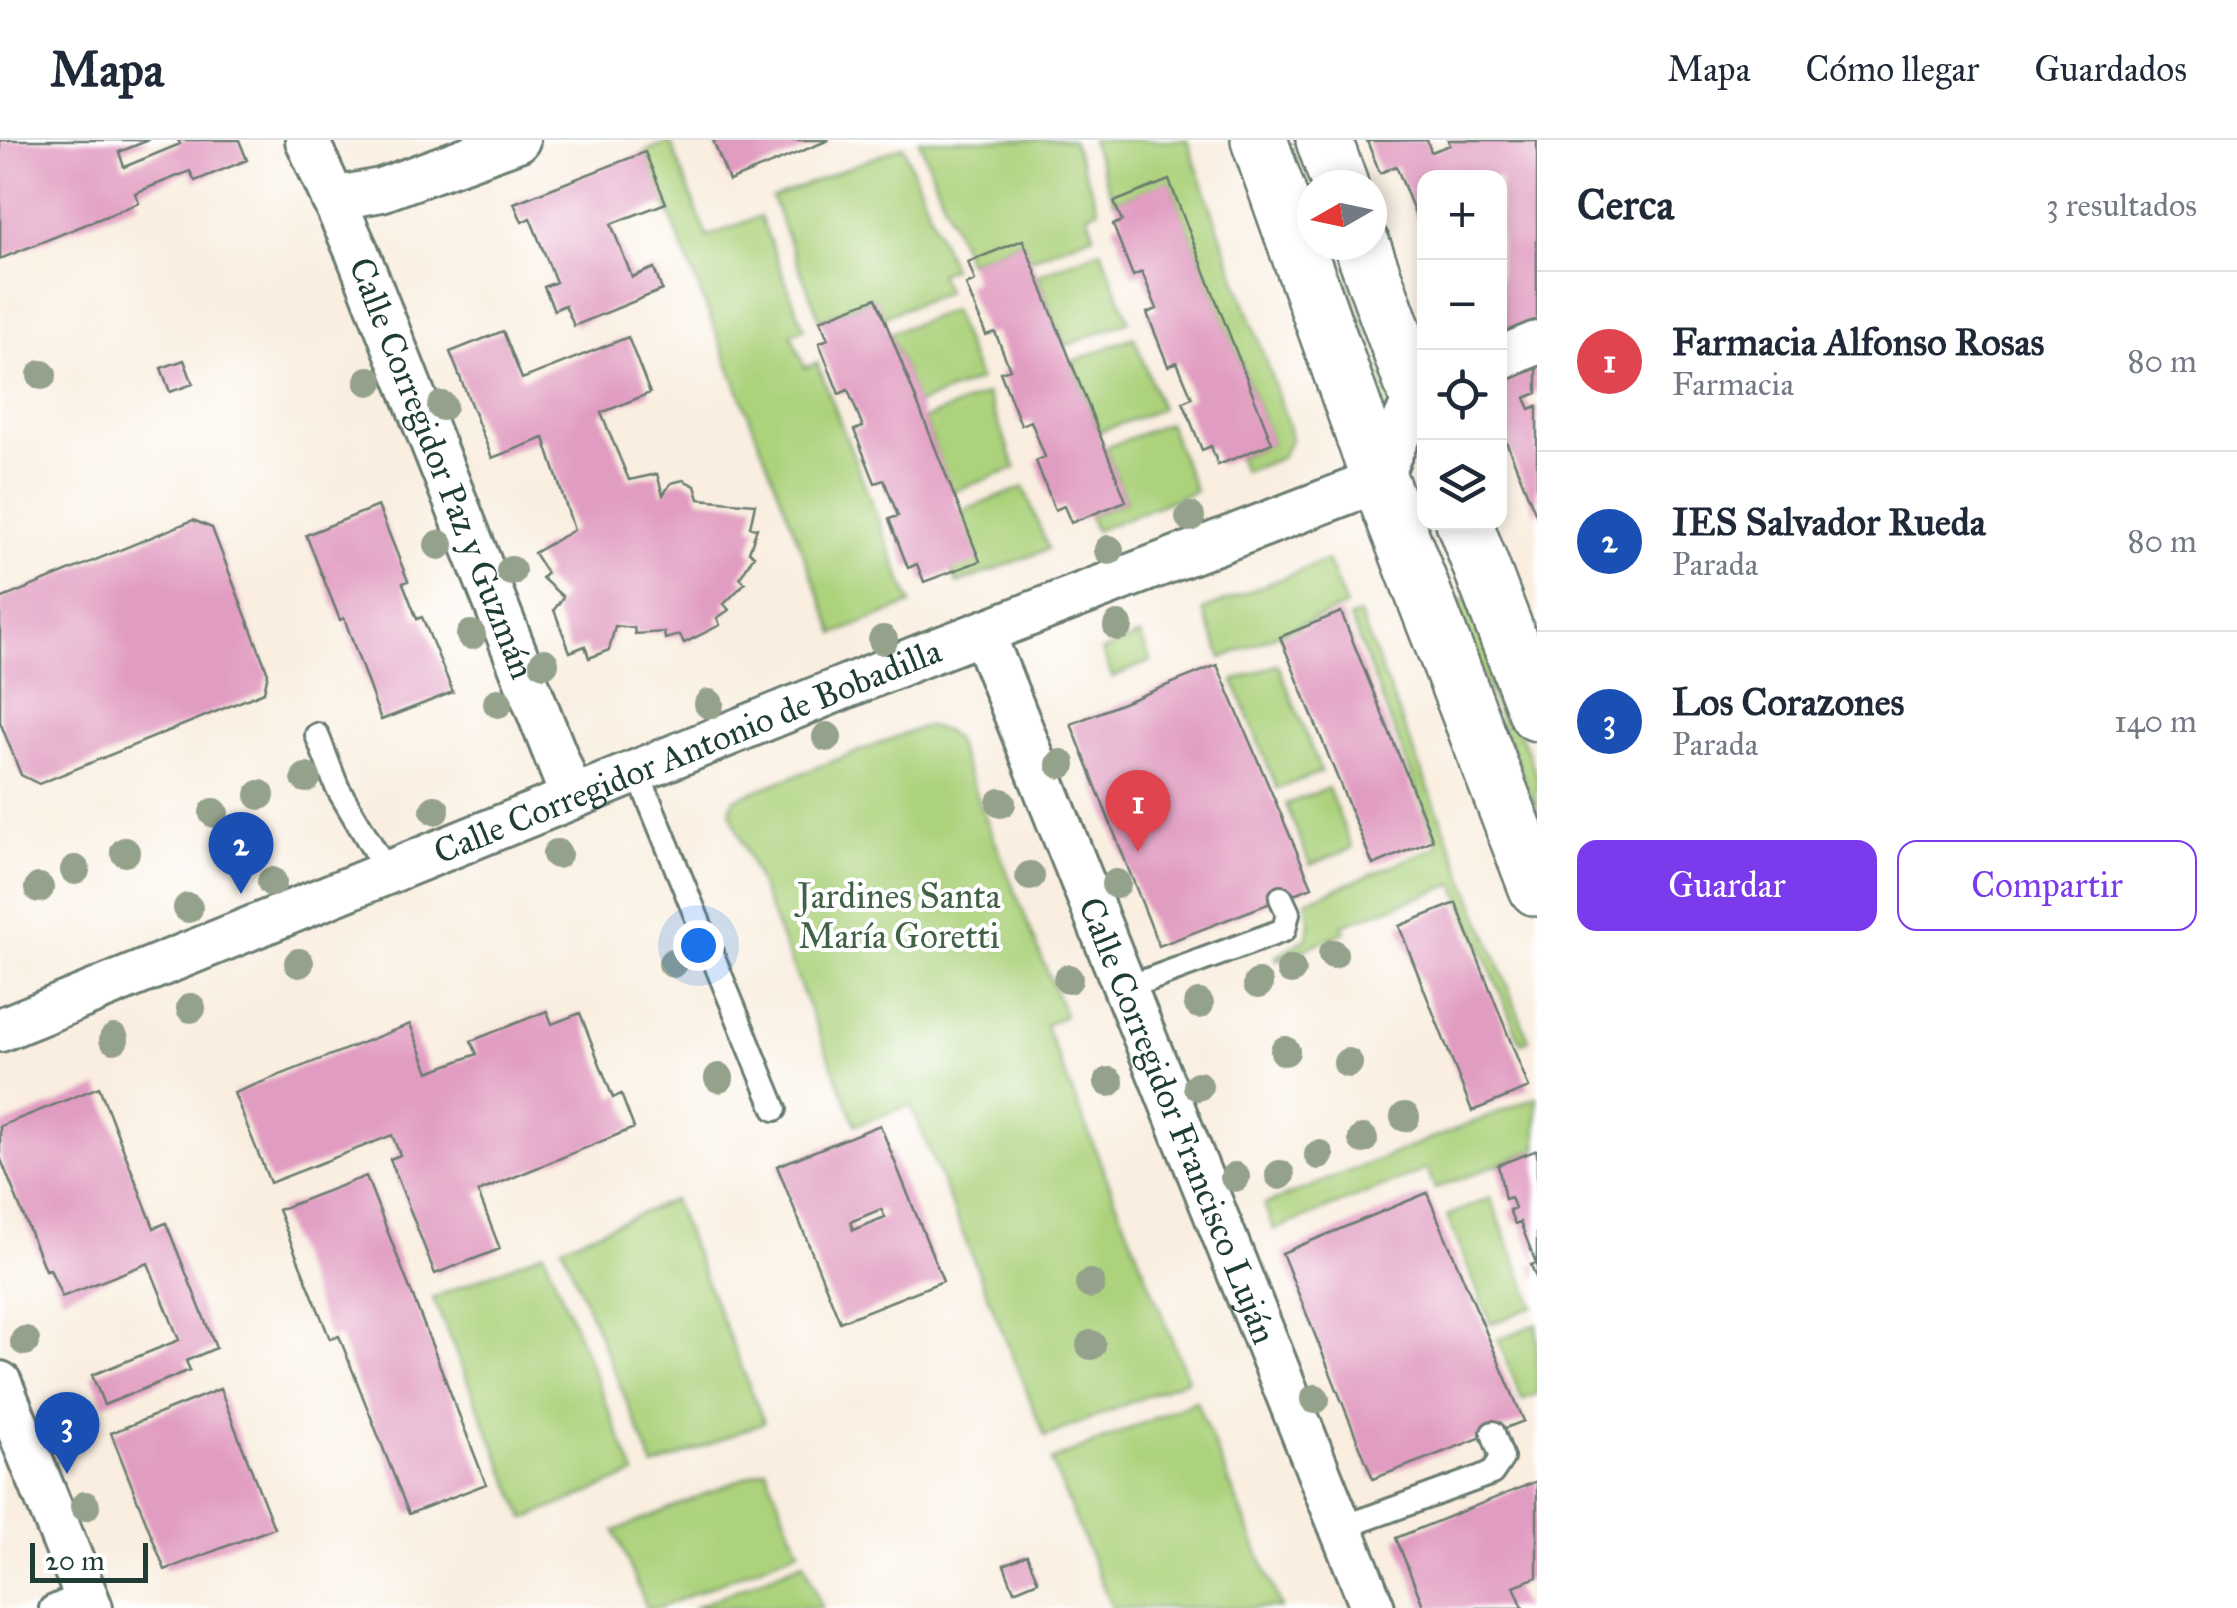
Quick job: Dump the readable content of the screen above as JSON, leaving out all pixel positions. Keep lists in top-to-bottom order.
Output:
{
  "streets": {
    "street": ["Calle Corregidor Paz y Guzmán", "Calle Corregidor Antonio de Bobadilla", "Calle Corregidor Francisco Luján"]
  },
  "crossings": [
    ["Calle Corregidor Paz y Guzmán", "Calle Corregidor Antonio de Bobadilla"],
    ["Calle Corregidor Antonio de Bobadilla", "Calle Corregidor Francisco Luján"]
  ],
  "parks": ["Jardines Santa María Goretti"],
  "scale_bar": "20 m",
  "north": "left",
  "page": {
    "header": "Mapa",
    "nav": ["Mapa", "Cómo llegar", "Guardados"],
    "heading": ["Cerca", "3 resultados"],
    "map_buttons": ["+", "−"],
    "list": [
      {
        "mark": "1",
        "name": "Farmacia Alfonso Rosas",
        "note": "Farmacia",
        "value": "80 m"
      },
      {
        "mark": "2",
        "name": "IES Salvador Rueda",
        "note": "Parada",
        "value": "80 m"
      },
      {
        "mark": "3",
        "name": "Los Corazones",
        "note": "Parada",
        "value": "140 m"
      }
    ],
    "pins": ["1", "2", "3"],
    "buttons": ["Guardar", "Compartir"],
    "scale": "20 m"
  }
}
